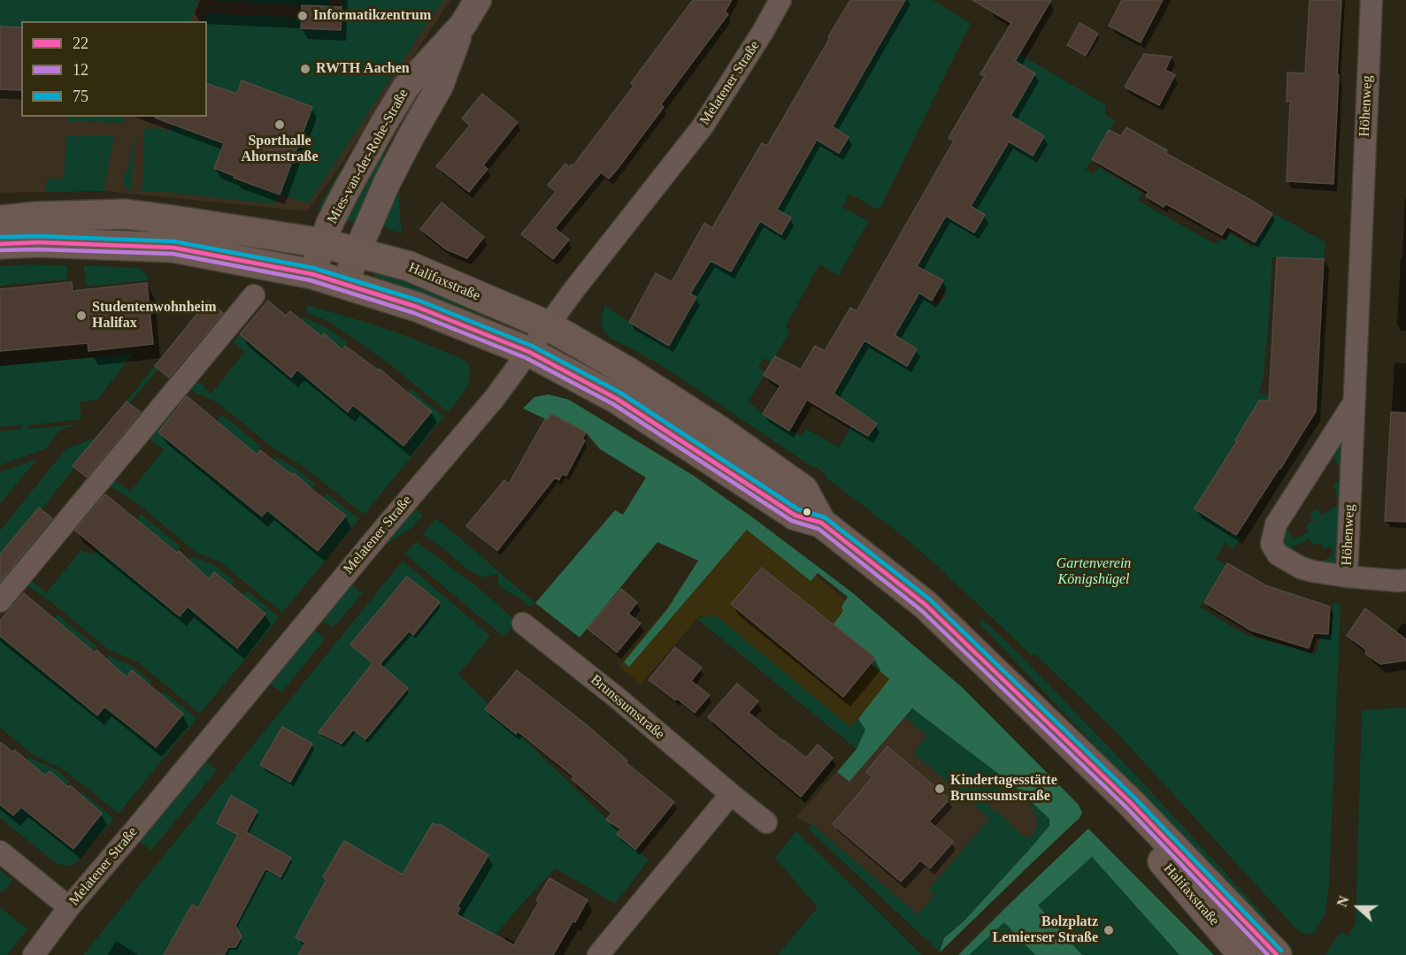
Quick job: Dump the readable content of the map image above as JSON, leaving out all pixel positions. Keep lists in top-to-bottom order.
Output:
{
  "streets": {
    "main road": ["Halifaxstraße"],
    "street": [
      "Melatener Straße",
      "Höhenweg",
      "Mies-van-der-Rohe-Straße",
      "Brunssumstraße"
    ]
  },
  "crossings": [
    ["Melatener Straße", "Halifaxstraße"],
    ["Mies-van-der-Rohe-Straße", "Halifaxstraße"]
  ],
  "parks": ["Gartenverein Königshügel"],
  "places": [
    "Informatikzentrum",
    "RWTH Aachen",
    "Sporthalle Ahornstraße",
    "Studentenwohnheim Halifax",
    "Kindertagesstätte Brunssumstraße",
    "Bolzplatz Lemierser Straße"
  ],
  "lines": ["transit line 75", "transit line 22", "transit line 12"],
  "legend": ["22", "12", "75"],
  "north": "left"
}
